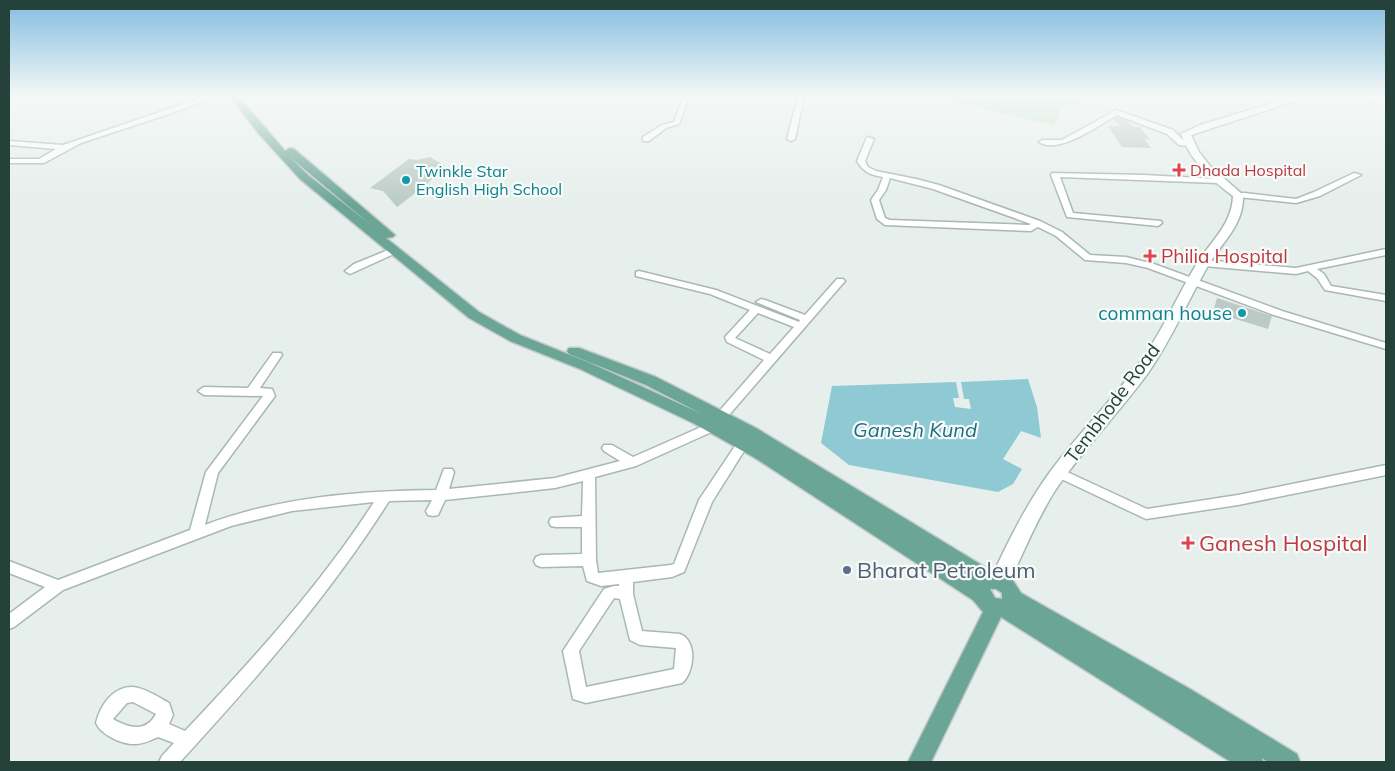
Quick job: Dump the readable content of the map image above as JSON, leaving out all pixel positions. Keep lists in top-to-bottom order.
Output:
{
  "streets": {
    "street": ["Tembhode Road"]
  },
  "water": ["Ganesh Kund"],
  "places": {
    "health": ["Dhada Hospital", "Philia Hospital", "Ganesh Hospital"],
    "other": ["Twinkle Star English High School", "comman house", "Bharat Petroleum"]
  }
}
